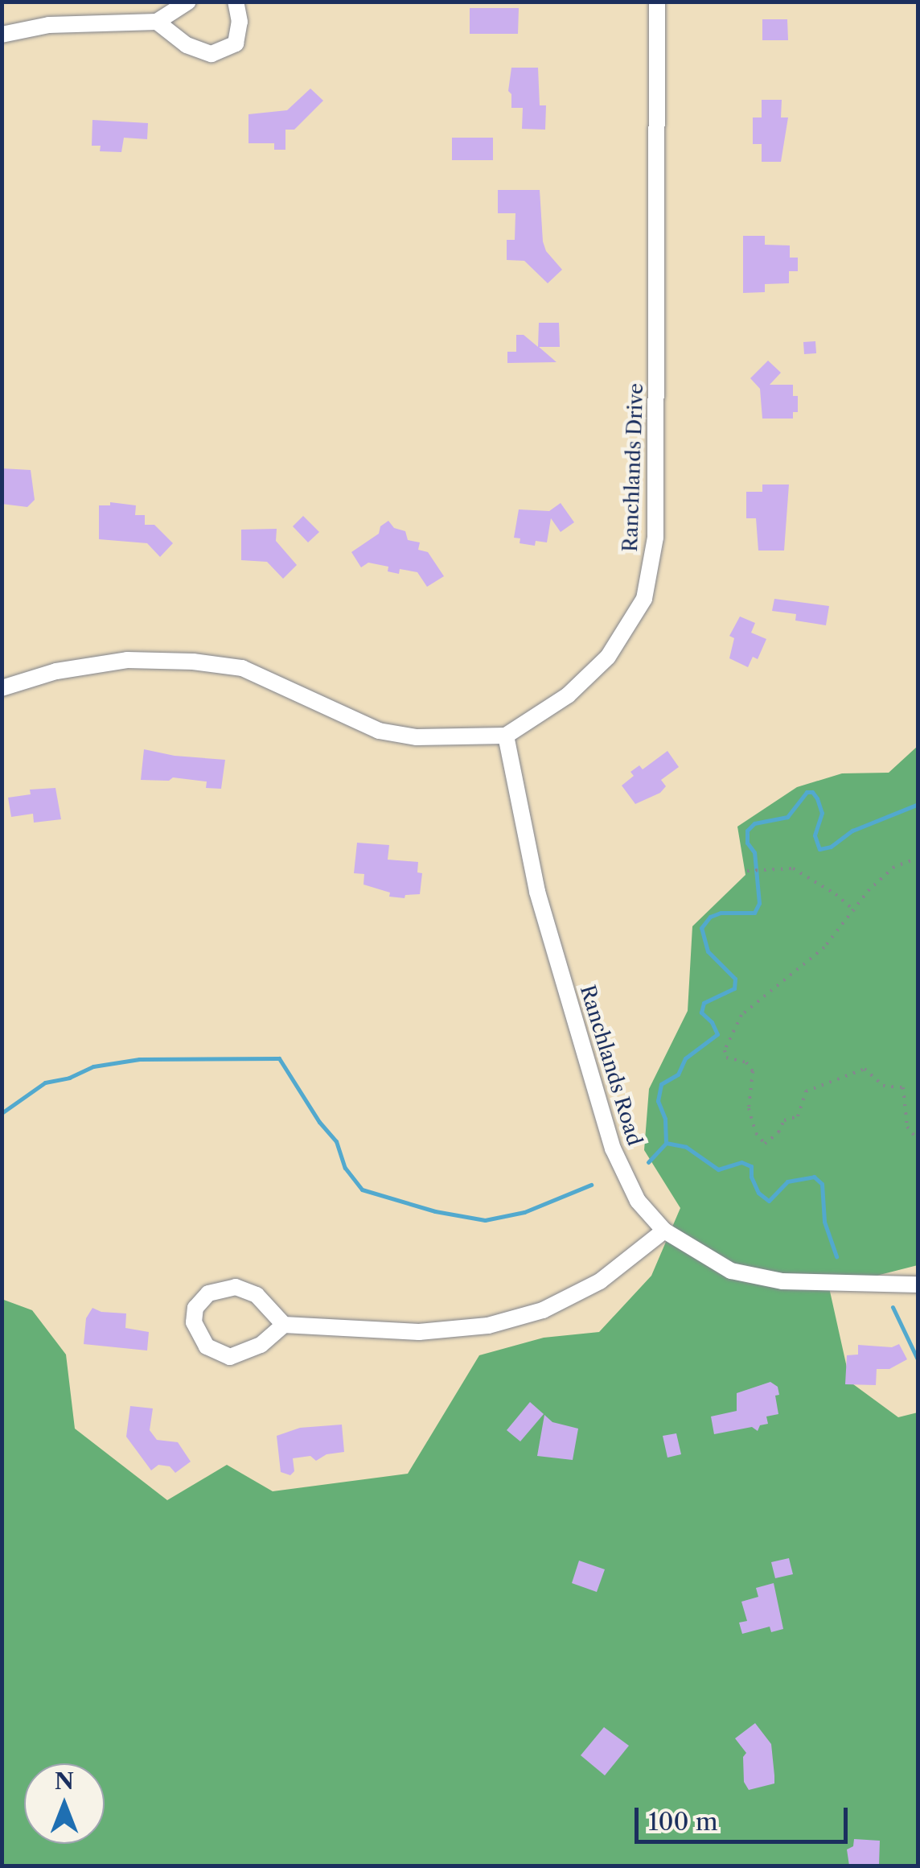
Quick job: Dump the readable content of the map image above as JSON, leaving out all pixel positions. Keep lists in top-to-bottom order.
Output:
{
  "streets": {
    "street": ["Ranchlands Drive", "Ranchlands Road"]
  },
  "crossings": [
    ["Ranchlands Drive", "Ranchlands Road"]
  ],
  "scale_bar": "100 m",
  "north": "top"
}
